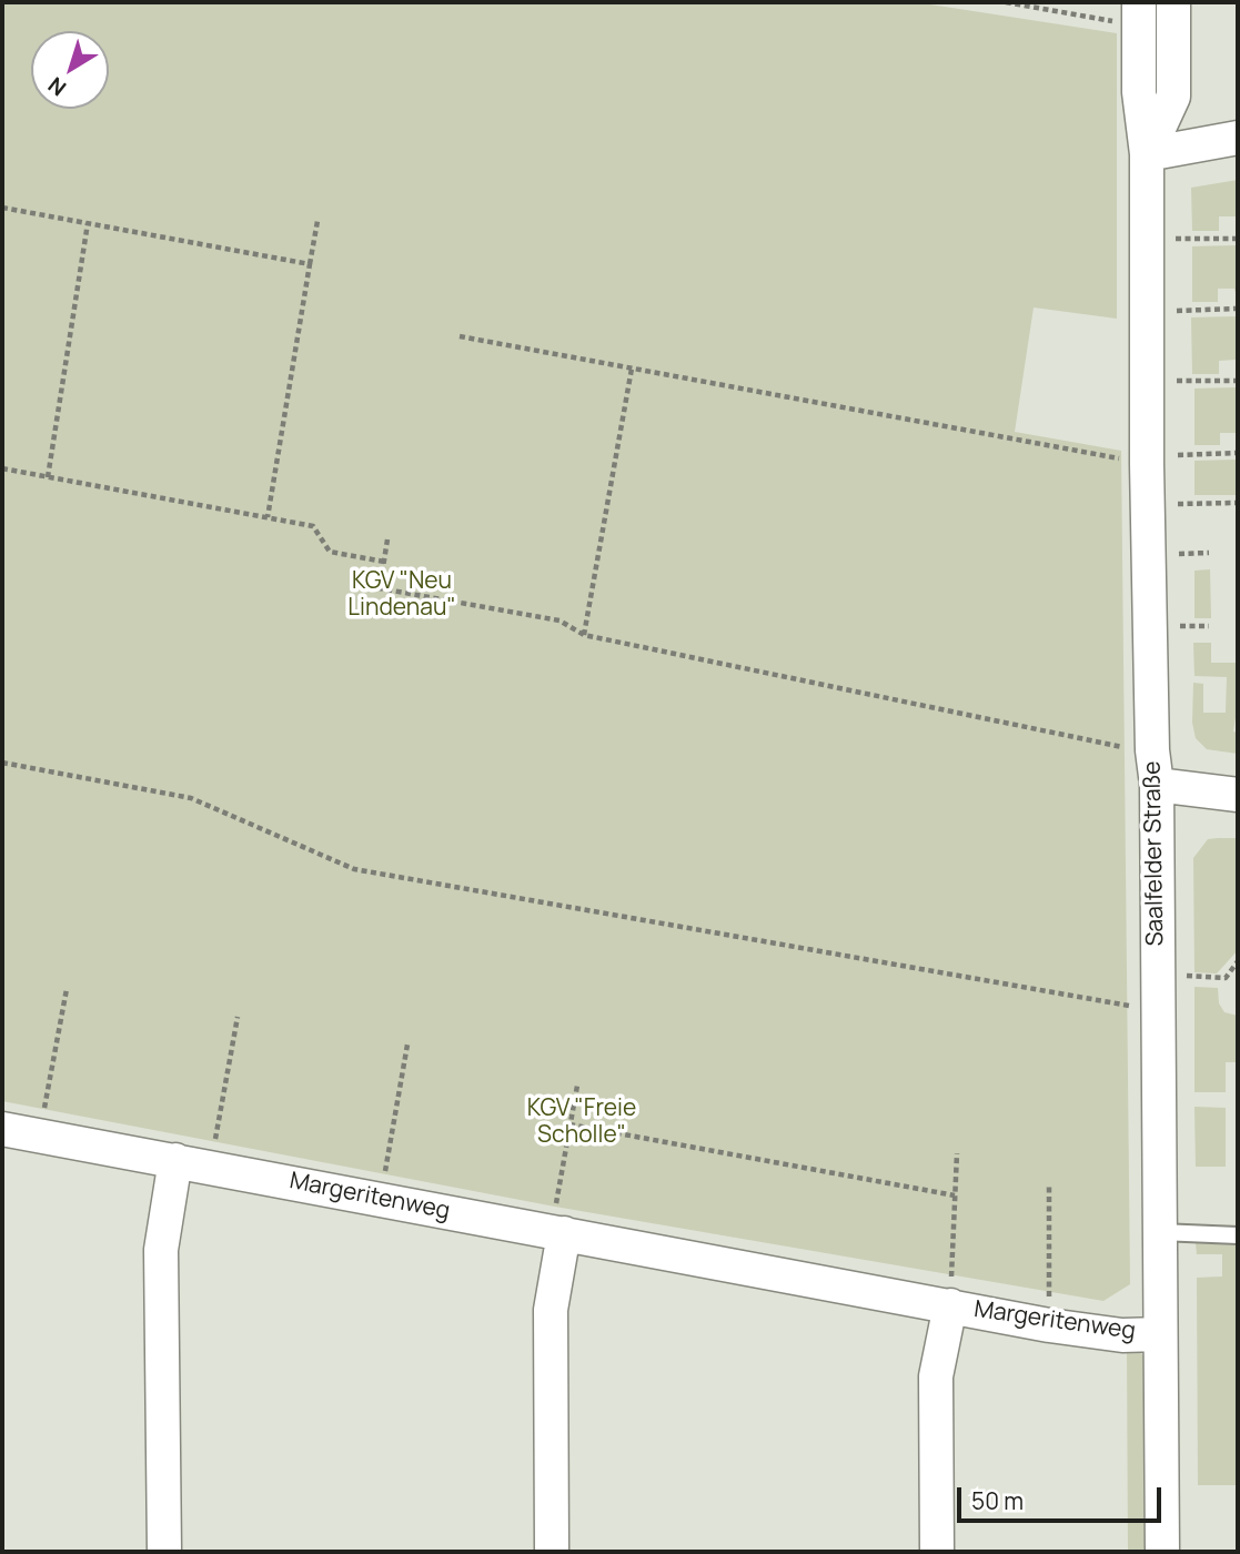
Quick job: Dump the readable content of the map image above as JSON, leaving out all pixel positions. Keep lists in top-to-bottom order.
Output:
{
  "streets": {
    "street": ["Saalfelder Straße", "Margeritenweg"]
  },
  "crossings": [
    ["Saalfelder Straße", "Margeritenweg"]
  ],
  "parks": ["KGV \"Neu Lindenau\"", "KGV \"Freie Scholle\""],
  "scale_bar": "50 m",
  "north": "bottom left"
}
